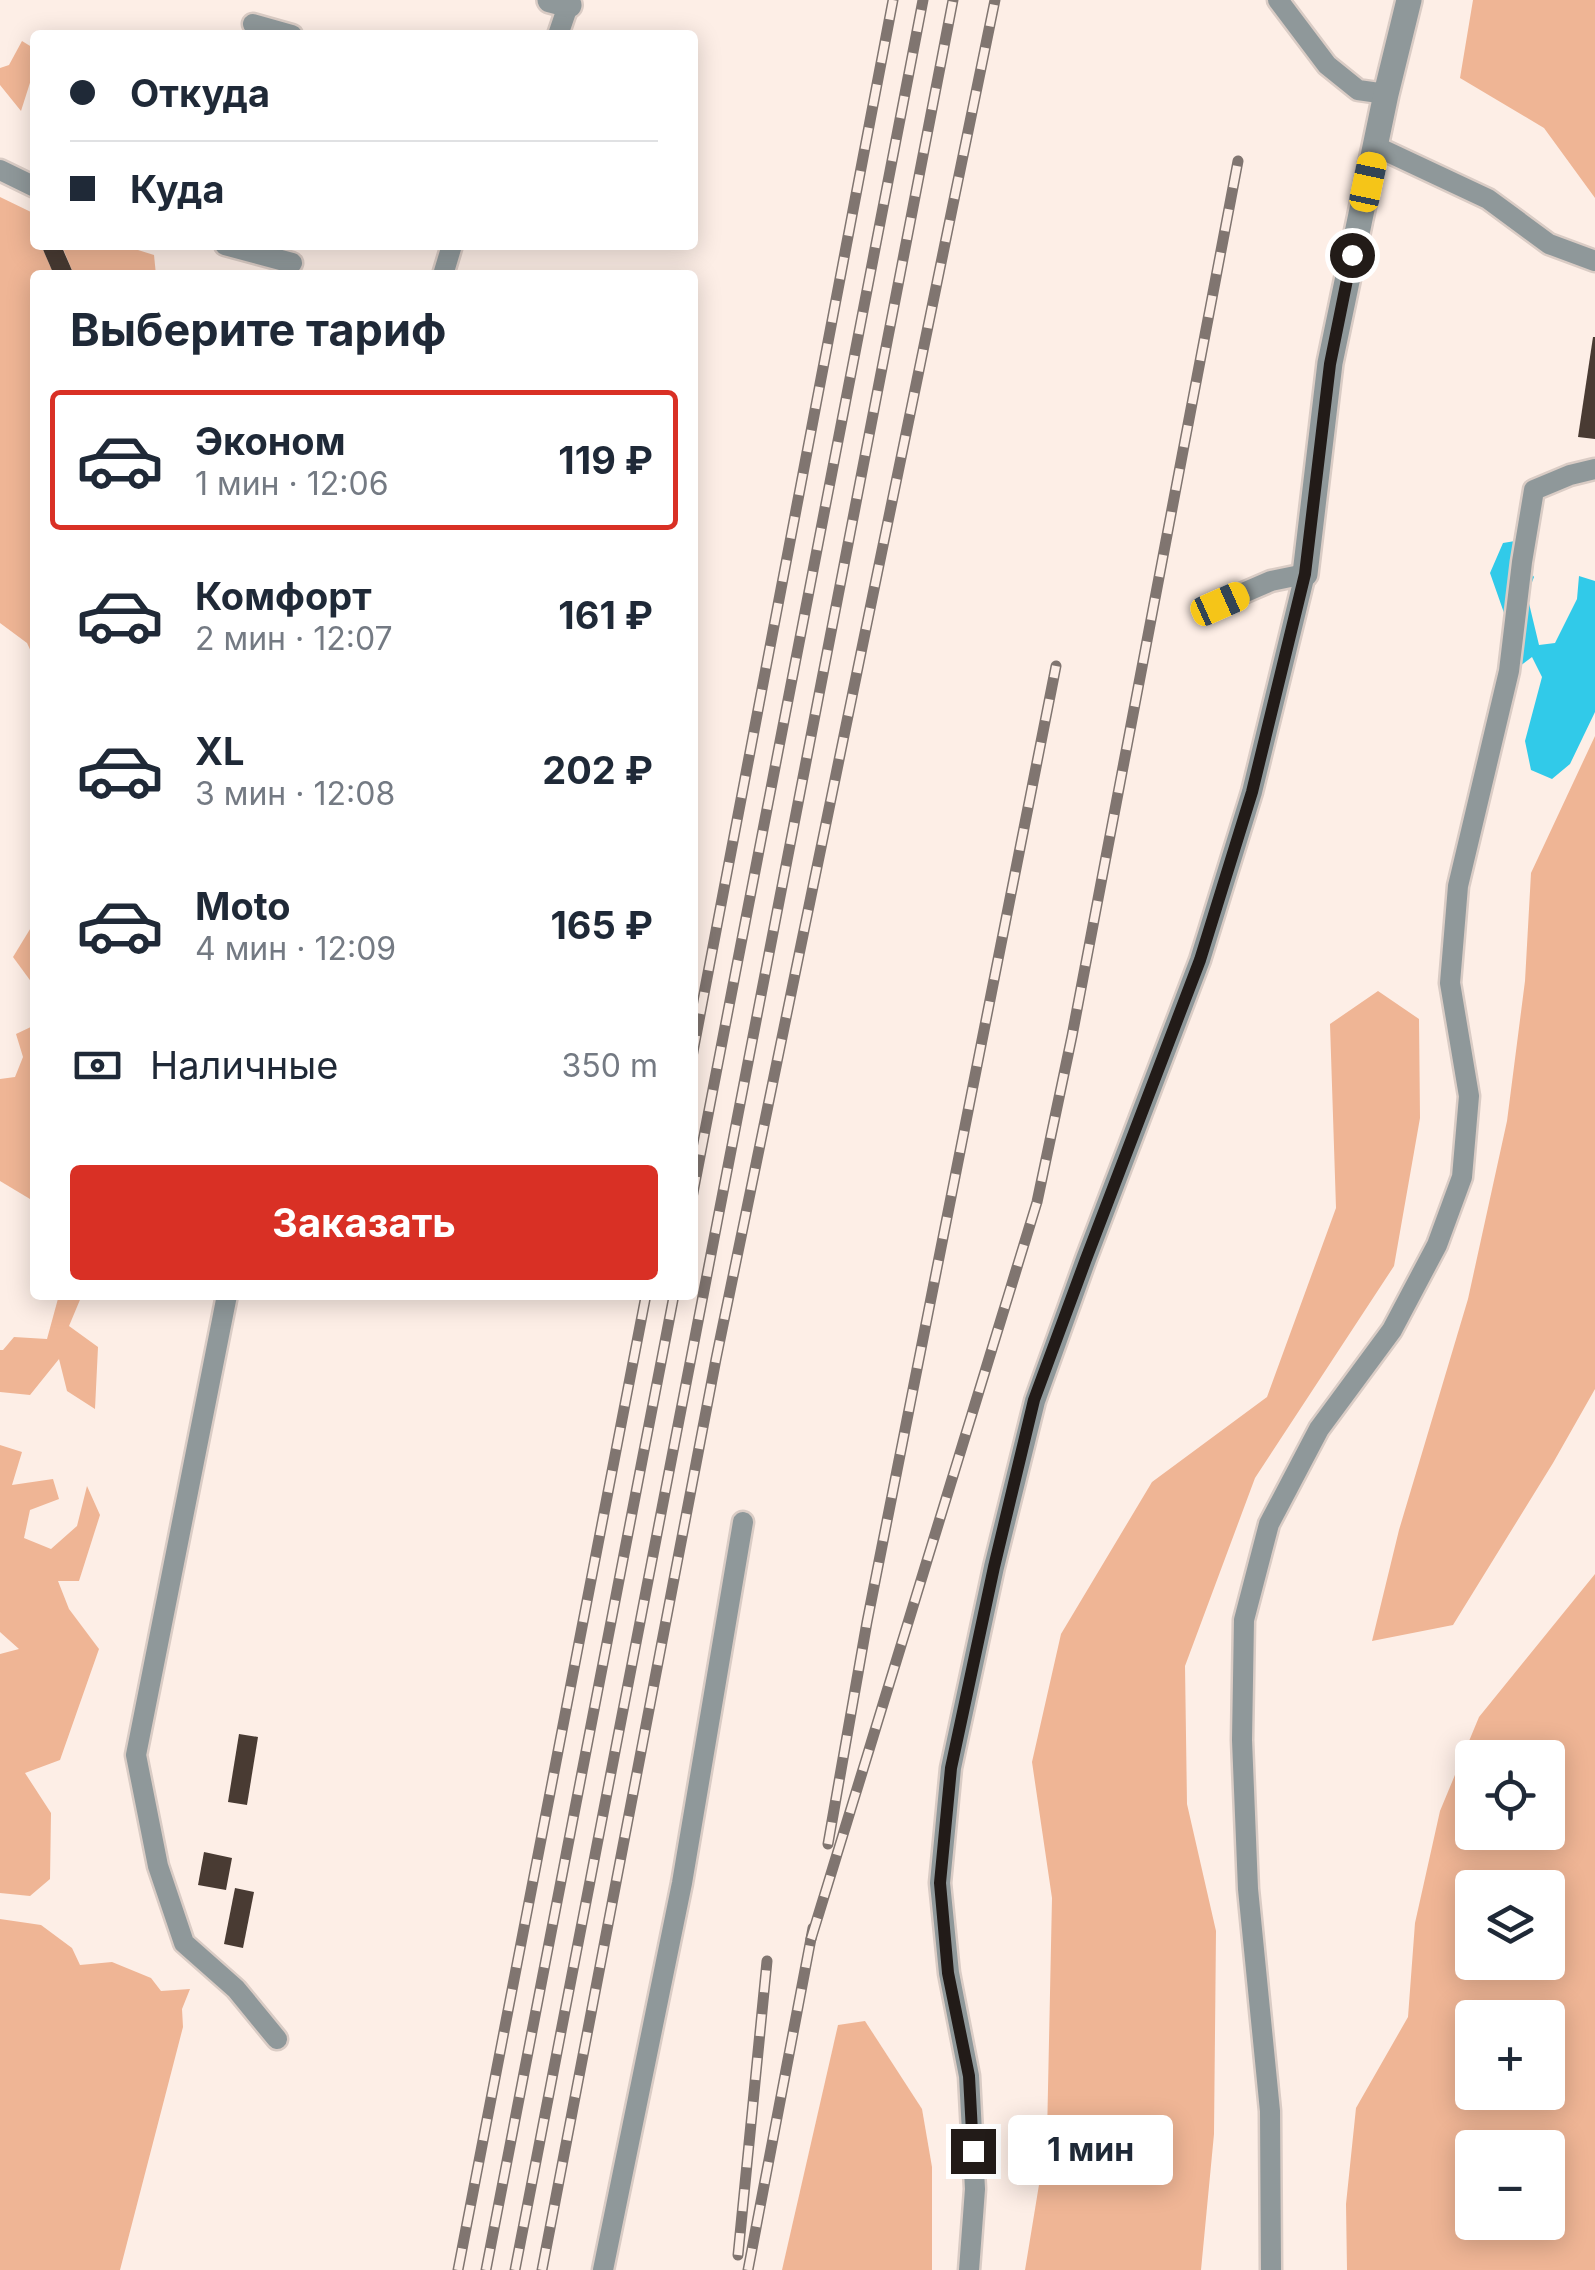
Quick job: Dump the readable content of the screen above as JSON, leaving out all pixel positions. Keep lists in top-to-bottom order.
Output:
{
  "page": {
    "banner": ["Откуда", "Куда"],
    "heading": "Выберите тариф",
    "list": [
      {
        "name": "Эконом",
        "note": "1 мин · 12:06",
        "value": "119 ₽"
      },
      {
        "name": "Комфорт",
        "note": "2 мин · 12:07",
        "value": "161 ₽"
      },
      {
        "name": "XL",
        "note": "3 мин · 12:08",
        "value": "202 ₽"
      },
      {
        "name": "Moto",
        "note": "4 мин · 12:09",
        "value": "165 ₽"
      }
    ],
    "pay": ["Наличные", "350 m"],
    "buttons": "Заказать",
    "map_buttons": ["+", "−"],
    "bubble": "1 мин"
  }
}
